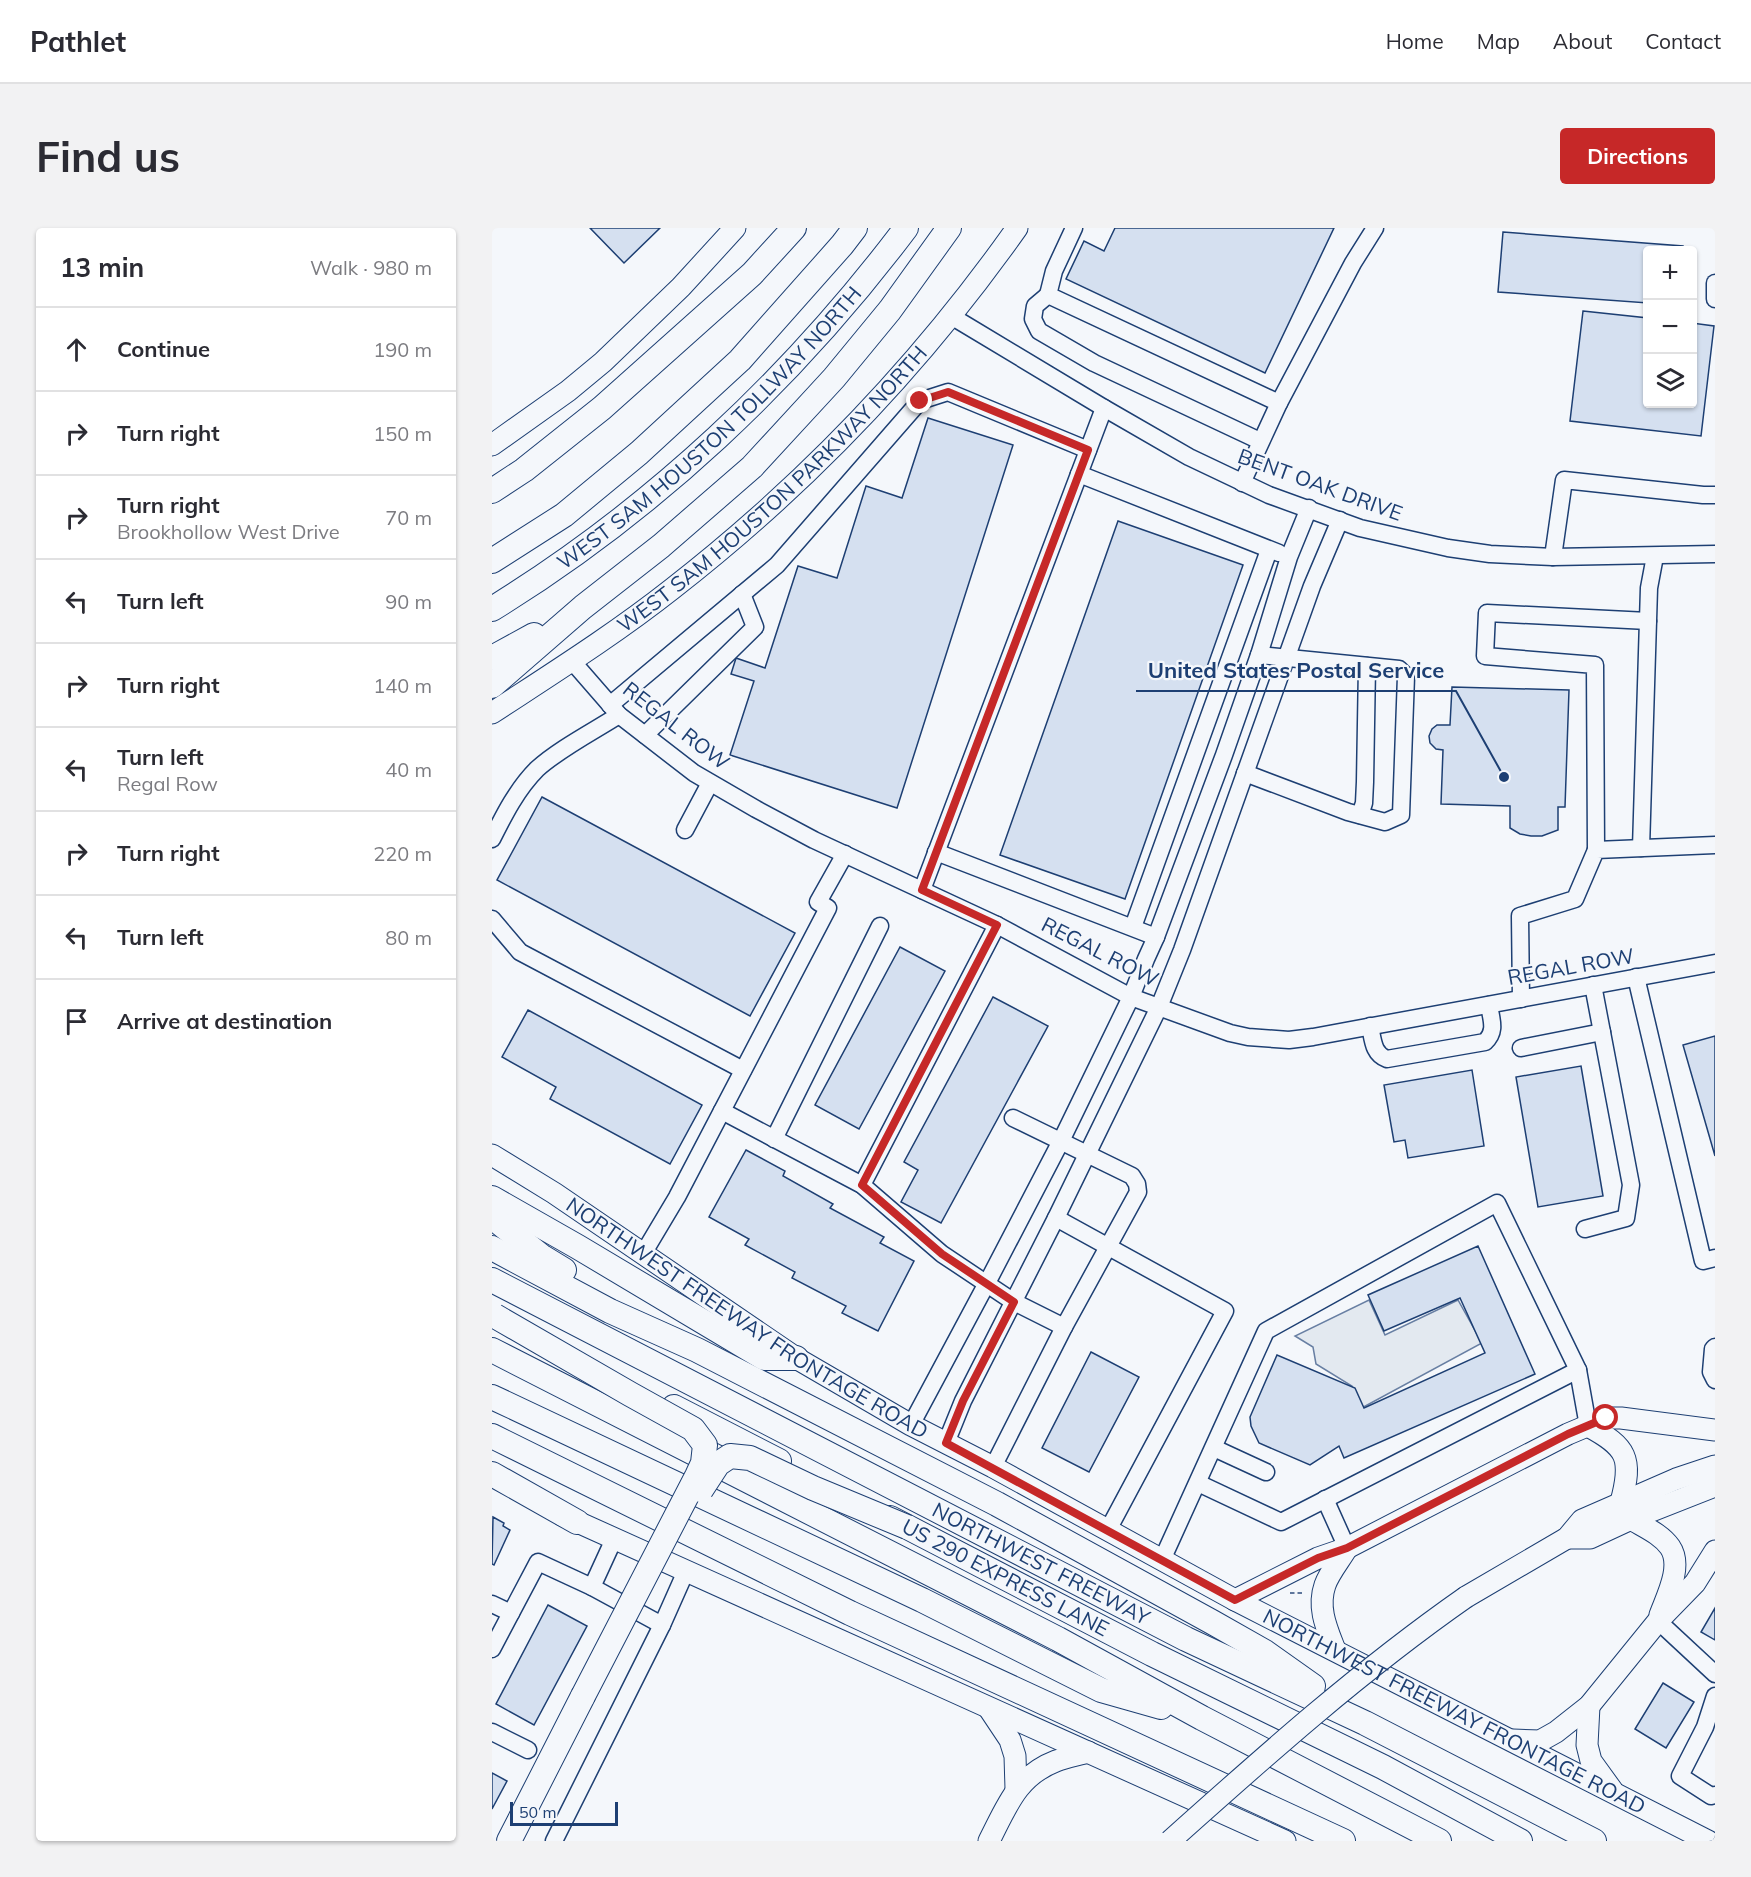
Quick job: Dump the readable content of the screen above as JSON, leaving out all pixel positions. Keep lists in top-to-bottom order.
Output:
{
  "streets": {
    "highway": ["WEST SAM HOUSTON TOLLWAY NORTH", "NORTHWEST FREEWAY", "US 290 EXPRESS LANE"],
    "main road": ["WEST SAM HOUSTON PARKWAY NORTH", "NORTHWEST FREEWAY FRONTAGE ROAD"],
    "street": ["BENT OAK DRIVE", "REGAL ROW"]
  },
  "crossings": [
    ["BENT OAK DRIVE", "WEST SAM HOUSTON PARKWAY NORTH"],
    ["WEST SAM HOUSTON PARKWAY NORTH", "REGAL ROW"]
  ],
  "places": ["United States Postal Service"],
  "scale_bar": "50 m",
  "page": {
    "header": "Pathlet",
    "nav": [
      "Home",
      "Map",
      "About",
      "Contact"
    ],
    "buttons": "Directions",
    "title": "Find us",
    "heading": ["13 min", "Walk · 980 m"],
    "map_buttons": ["+", "−"],
    "list": [
      ["Continue", "190 m"],
      ["Turn right", "150 m"],
      ["Turn right", "Brookhollow West Drive", "70 m"],
      ["Turn left", "90 m"],
      ["Turn right", "140 m"],
      ["Turn left", "Regal Row", "40 m"],
      ["Turn right", "220 m"],
      ["Turn left", "80 m"],
      "Arrive at destination"
    ],
    "scale": "50 m"
  }
}
